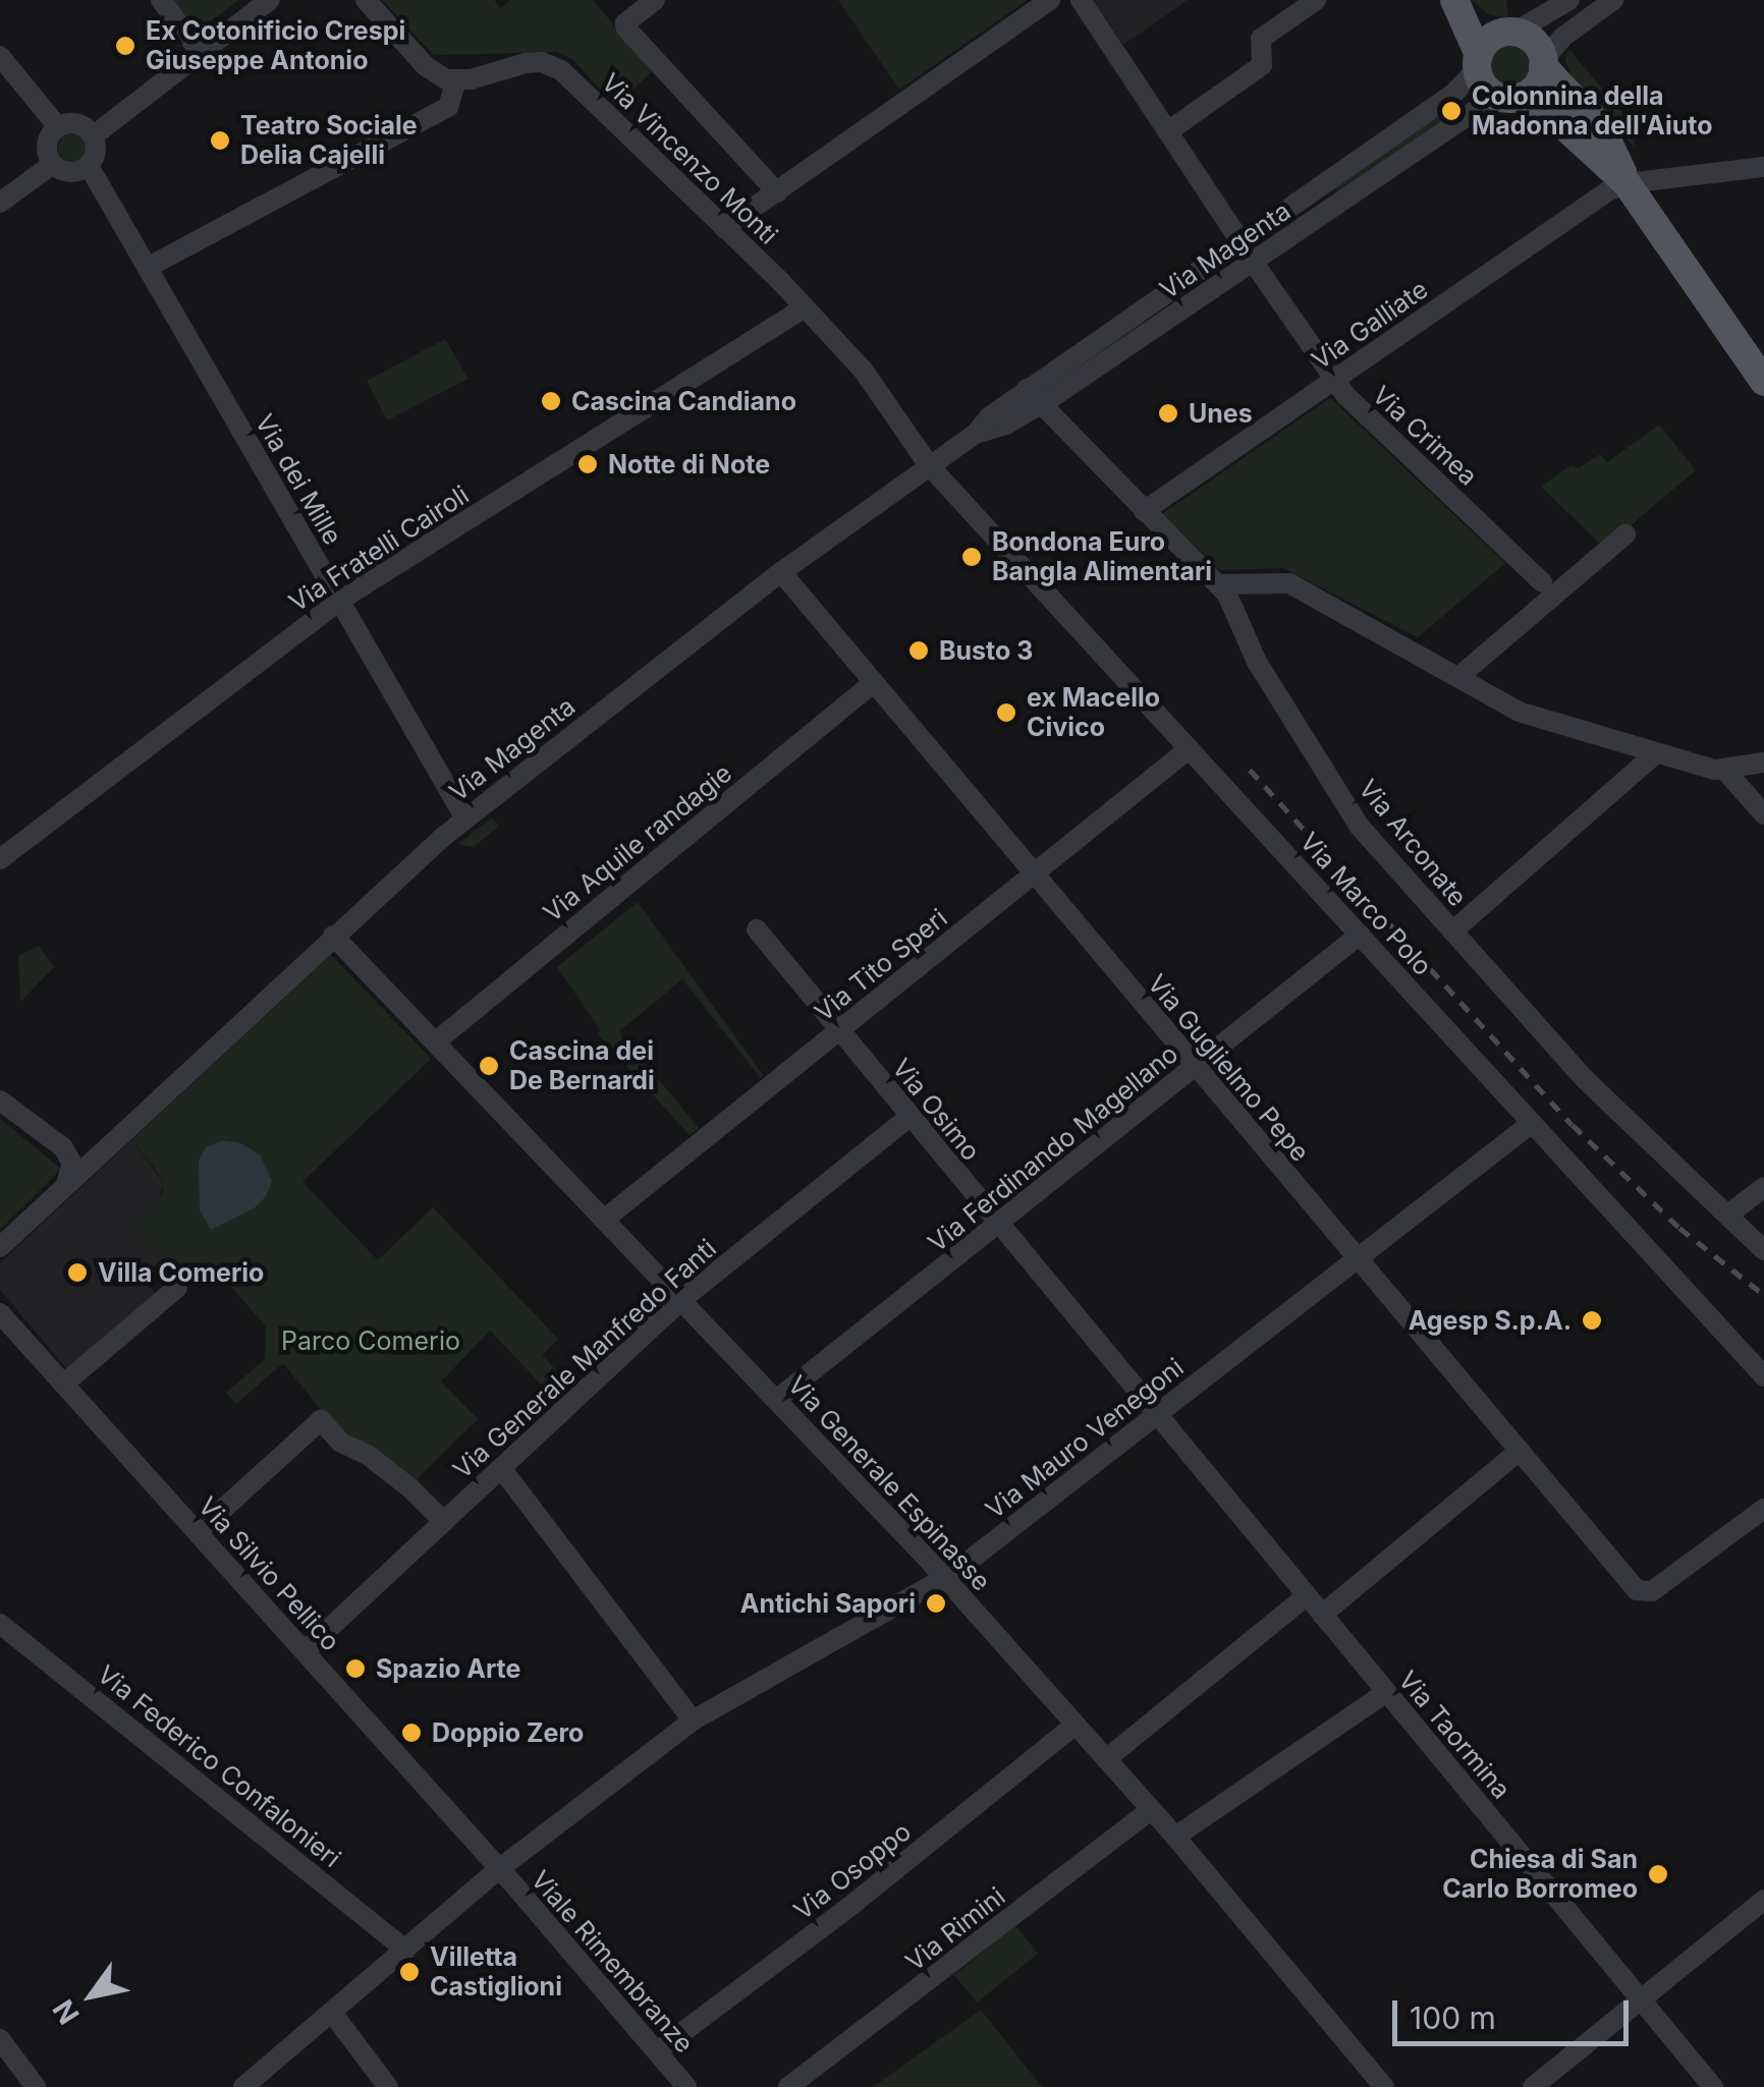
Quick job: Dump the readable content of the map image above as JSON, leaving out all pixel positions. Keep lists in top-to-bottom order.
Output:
{
  "streets": {
    "street": [
      "Via Vincenzo Monti",
      "Via Magenta",
      "Via Galliate",
      "Via Crimea",
      "Via dei Mille",
      "Via Fratelli Cairoli",
      "Via Aquile randagie",
      "Via Arconate",
      "Via Marco Polo",
      "Via Tito Speri",
      "Via Guglielmo Pepe",
      "Via Osimo",
      "Via Ferdinando Magellano",
      "Via Generale Manfredo Fanti",
      "Via Mauro Venegoni",
      "Via Generale Espinasse",
      "Via Silvio Pellico",
      "Via Taormina",
      "Via Federico Confalonieri",
      "Via Osoppo",
      "Via Rimini",
      "Viale Rimembranze"
    ]
  },
  "crossings": [
    ["Via Vincenzo Monti", "Via Magenta"],
    ["Via Vincenzo Monti", "Via Fratelli Cairoli"],
    ["Via Vincenzo Monti", "Via Marco Polo"],
    ["Via Magenta", "Via Crimea"],
    ["Via Magenta", "Via dei Mille"],
    ["Via Magenta", "Via Arconate"],
    ["Via Magenta", "Via Marco Polo"],
    ["Via Magenta", "Via Guglielmo Pepe"],
    ["Via Magenta", "Via Generale Espinasse"],
    ["Via Galliate", "Via Crimea"],
    ["Via Galliate", "Via Arconate"],
    ["Via dei Mille", "Via Fratelli Cairoli"],
    ["Via Aquile randagie", "Via Guglielmo Pepe"],
    ["Via Aquile randagie", "Via Generale Espinasse"],
    ["Via Marco Polo", "Via Tito Speri"],
    ["Via Marco Polo", "Via Ferdinando Magellano"],
    ["Via Marco Polo", "Via Mauro Venegoni"],
    ["Via Tito Speri", "Via Guglielmo Pepe"],
    ["Via Tito Speri", "Via Osimo"],
    ["Via Tito Speri", "Via Generale Espinasse"],
    ["Via Guglielmo Pepe", "Via Ferdinando Magellano"],
    ["Via Guglielmo Pepe", "Via Mauro Venegoni"],
    ["Via Osimo", "Via Ferdinando Magellano"],
    ["Via Osimo", "Via Generale Manfredo Fanti"],
    ["Via Osimo", "Via Mauro Venegoni"],
    ["Via Osimo", "Via Taormina"],
    ["Via Ferdinando Magellano", "Via Generale Espinasse"],
    ["Via Generale Manfredo Fanti", "Via Generale Espinasse"],
    ["Via Generale Manfredo Fanti", "Via Silvio Pellico"],
    ["Via Mauro Venegoni", "Via Generale Espinasse"],
    ["Via Mauro Venegoni", "Via Silvio Pellico"],
    ["Via Mauro Venegoni", "Via Taormina"],
    ["Via Mauro Venegoni", "Via Federico Confalonieri"],
    ["Via Mauro Venegoni", "Viale Rimembranze"],
    ["Via Generale Espinasse", "Via Osoppo"],
    ["Via Generale Espinasse", "Via Rimini"],
    ["Via Silvio Pellico", "Viale Rimembranze"],
    ["Via Osoppo", "Viale Rimembranze"]
  ],
  "parks": ["Parco Comerio"],
  "places": [
    "Ex Cotonificio Crespi Giuseppe Antonio",
    "Colonnina della Madonna dell'Aiuto",
    "Teatro Sociale Delia Cajelli",
    "Cascina Candiano",
    "Unes",
    "Notte di Note",
    "Bondona Euro Bangla Alimentari",
    "Busto 3",
    "ex Macello Civico",
    "Cascina dei De Bernardi",
    "Villa Comerio",
    "Agesp S.p.A.",
    "Antichi Sapori",
    "Spazio Arte",
    "Doppio Zero",
    "Chiesa di San Carlo Borromeo",
    "Villetta Castiglioni"
  ],
  "scale_bar": "100 m",
  "north": "bottom left"
}
